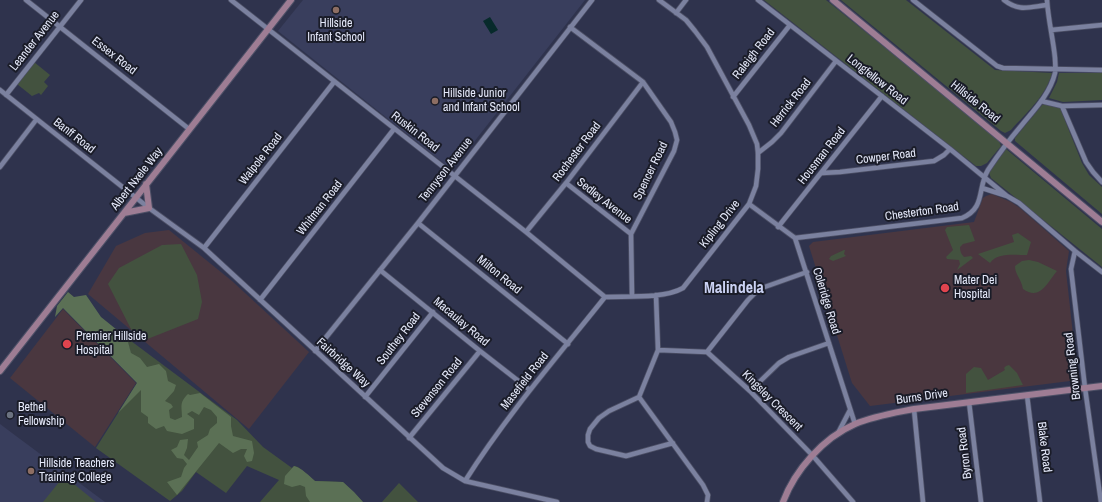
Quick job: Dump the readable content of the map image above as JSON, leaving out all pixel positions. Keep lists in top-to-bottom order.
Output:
{
  "streets": {
    "main road": ["Hillside Road", "Albert Nxele Way", "Burns Drive"],
    "street": [
      "Leander Avenue",
      "Raleigh Road",
      "Essex Road",
      "Longfellow Road",
      "Herrick Road",
      "Ruskin Road",
      "Banff Road",
      "Rochester Road",
      "Housman Road",
      "Cowper Road",
      "Walpole Road",
      "Tennyson Avenue",
      "Spencer Road",
      "Sedley Avenue",
      "Whitman Road",
      "Chesterton Road",
      "Kipling Drive",
      "Milton Road",
      "Coleridge Road",
      "Macaulay Road",
      "Southey Road",
      "Fairbridge Way",
      "Browning Road",
      "Masefield Road",
      "Stevenson Road",
      "Kingsley Crescent",
      "Blake Road",
      "Byron Road"
    ]
  },
  "crossings": [
    ["Leander Avenue", "Essex Road"],
    ["Leander Avenue", "Banff Road"],
    ["Raleigh Road", "Longfellow Road"],
    ["Raleigh Road", "Kipling Drive"],
    ["Essex Road", "Albert Nxele Way"],
    ["Longfellow Road", "Herrick Road"],
    ["Longfellow Road", "Housman Road"],
    ["Longfellow Road", "Cowper Road"],
    ["Longfellow Road", "Chesterton Road"],
    ["Hillside Road", "Chesterton Road"],
    ["Herrick Road", "Kipling Drive"],
    ["Ruskin Road", "Rochester Road"],
    ["Ruskin Road", "Walpole Road"],
    ["Ruskin Road", "Tennyson Avenue"],
    ["Ruskin Road", "Albert Nxele Way"],
    ["Ruskin Road", "Whitman Road"],
    ["Ruskin Road", "Kipling Drive"],
    ["Ruskin Road", "Masefield Road"],
    ["Banff Road", "Albert Nxele Way"],
    ["Banff Road", "Fairbridge Way"],
    ["Rochester Road", "Spencer Road"],
    ["Rochester Road", "Sedley Avenue"],
    ["Housman Road", "Cowper Road"],
    ["Walpole Road", "Fairbridge Way"],
    ["Tennyson Avenue", "Spencer Road"],
    ["Tennyson Avenue", "Milton Road"],
    ["Tennyson Avenue", "Macaulay Road"],
    ["Tennyson Avenue", "Fairbridge Way"],
    ["Spencer Road", "Sedley Avenue"],
    ["Spencer Road", "Kipling Drive"],
    ["Albert Nxele Way", "Fairbridge Way"],
    ["Whitman Road", "Fairbridge Way"],
    ["Chesterton Road", "Coleridge Road"],
    ["Kipling Drive", "Masefield Road"],
    ["Milton Road", "Masefield Road"],
    ["Coleridge Road", "Burns Drive"],
    ["Macaulay Road", "Southey Road"],
    ["Macaulay Road", "Masefield Road"],
    ["Macaulay Road", "Stevenson Road"],
    ["Southey Road", "Fairbridge Way"],
    ["Fairbridge Way", "Masefield Road"],
    ["Fairbridge Way", "Stevenson Road"],
    ["Browning Road", "Burns Drive"],
    ["Burns Drive", "Kingsley Crescent"],
    ["Burns Drive", "Blake Road"],
    ["Burns Drive", "Byron Road"]
  ],
  "districts": ["Malindela"],
  "places": [
    "Hillside Infant School",
    "Hillside Junior and Infant School",
    "Mater Dei Hospital",
    "Premier Hillside Hospital",
    "Bethel Fellowship",
    "Hillside Teachers Training College"
  ]
}
